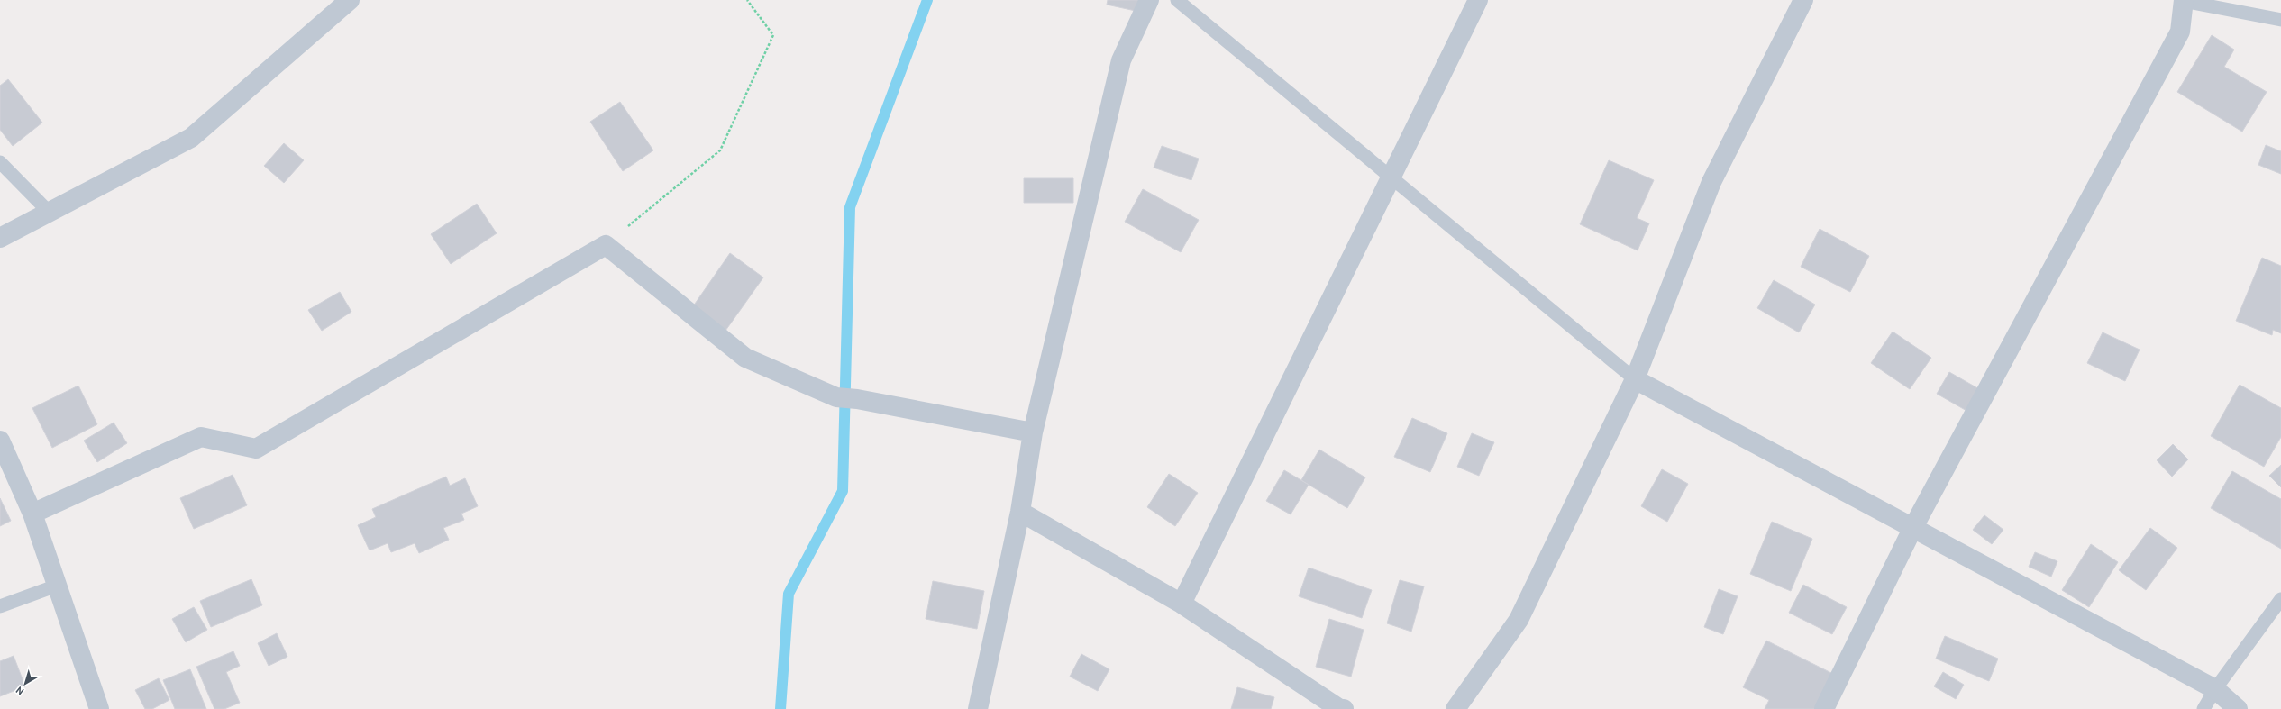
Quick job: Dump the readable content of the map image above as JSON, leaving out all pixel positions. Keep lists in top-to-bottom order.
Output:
{
  "north": "bottom left"
}
